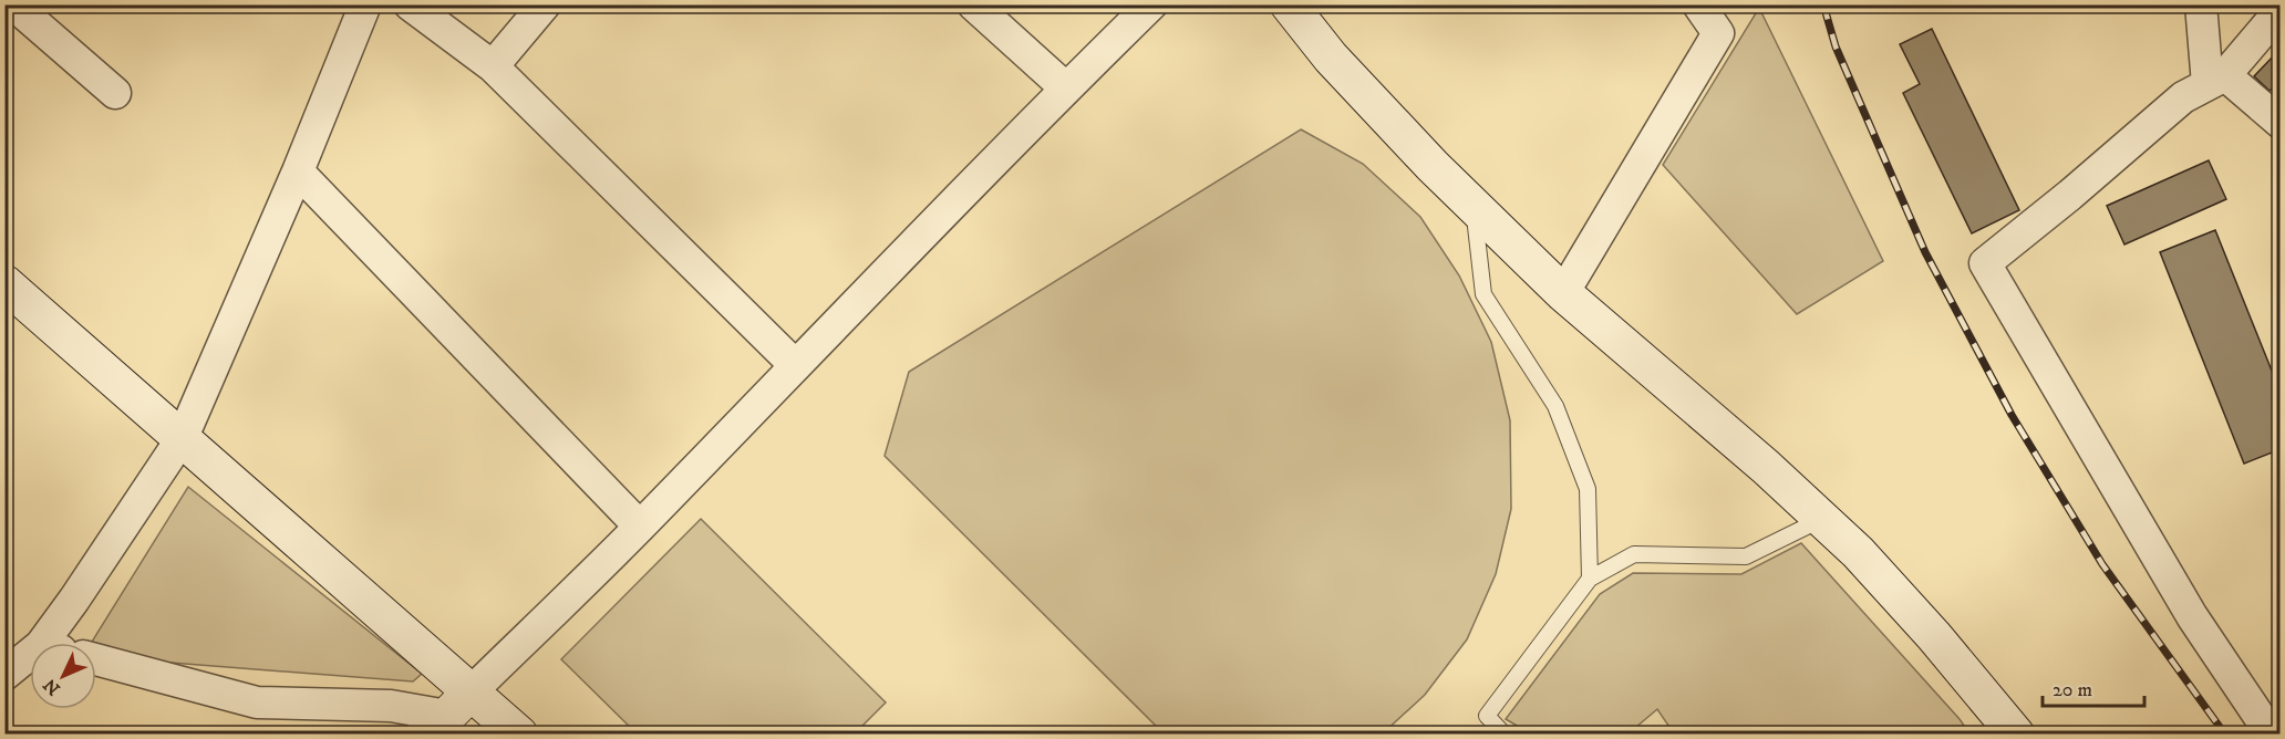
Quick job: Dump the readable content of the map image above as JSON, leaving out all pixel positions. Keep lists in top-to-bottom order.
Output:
{
  "scale_bar": "20 m",
  "north": "bottom left"
}
